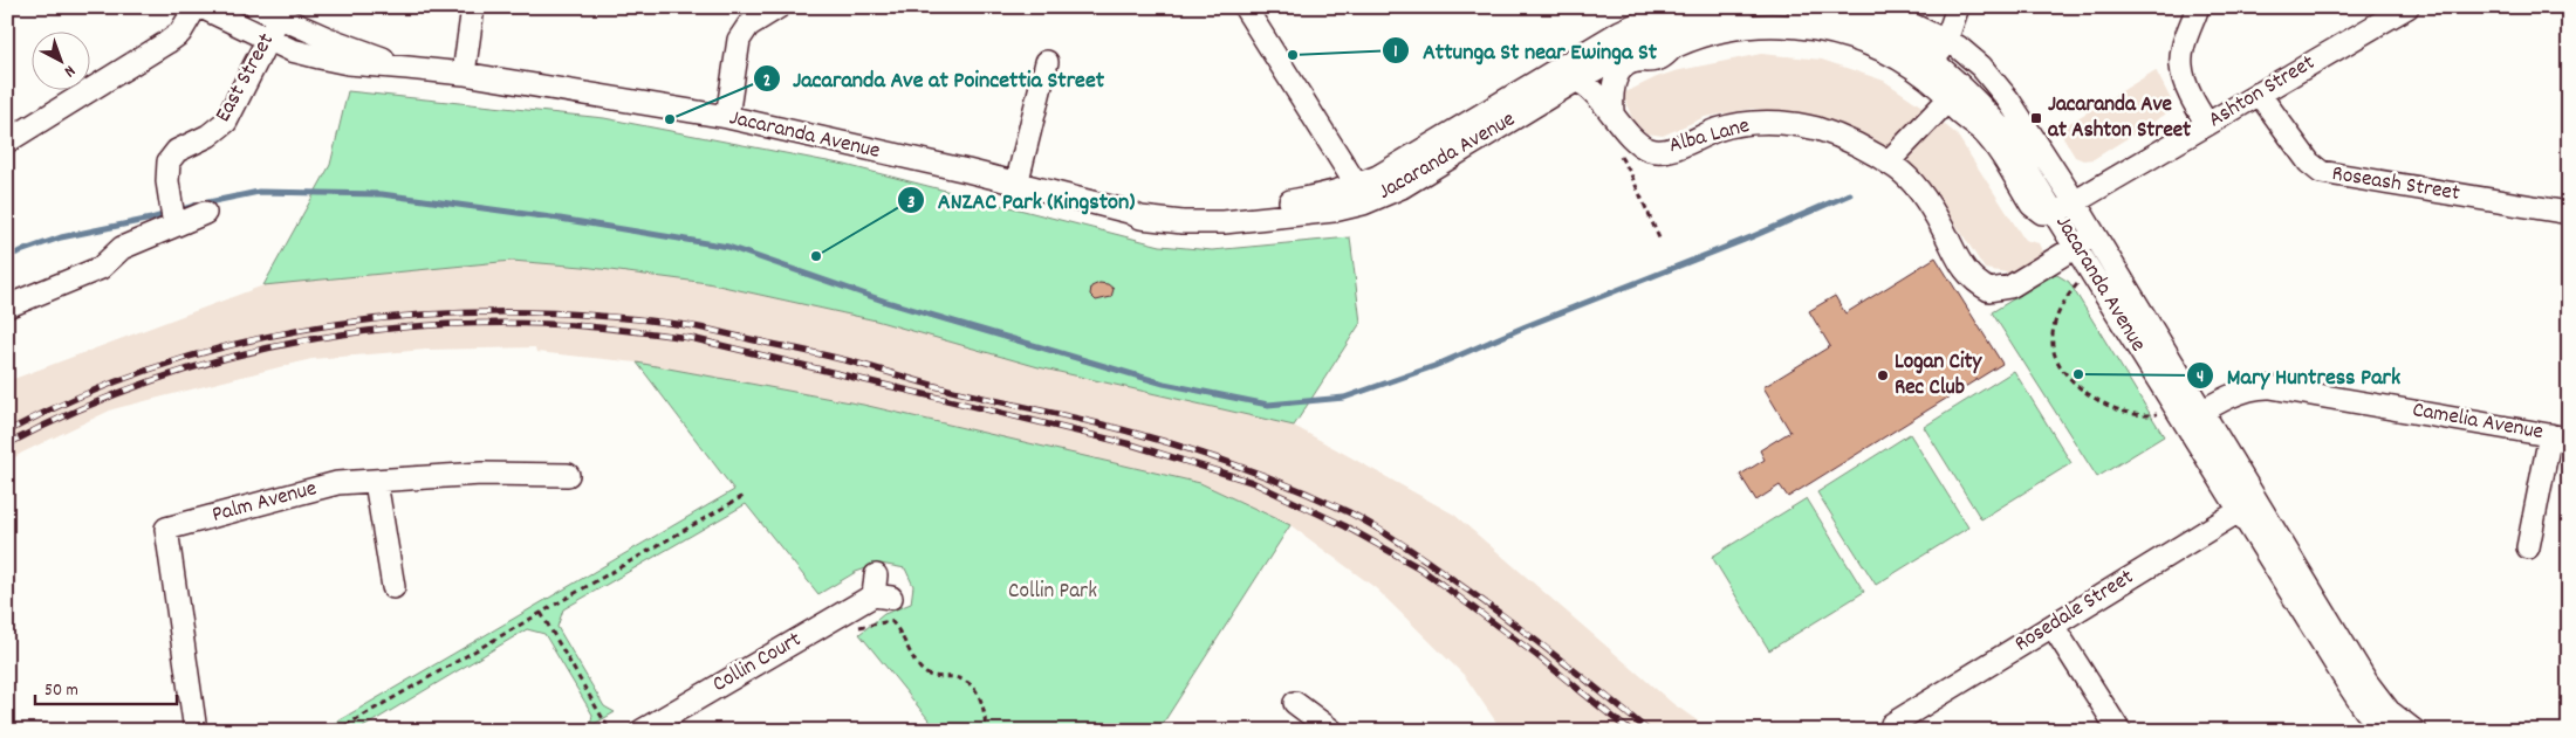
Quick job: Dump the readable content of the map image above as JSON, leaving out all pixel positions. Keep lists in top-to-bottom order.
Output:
{
  "streets": {
    "street": [
      "East Street",
      "Ashton Street",
      "Jacaranda Avenue",
      "Alba Lane",
      "Roseash Street",
      "Camelia Avenue",
      "Palm Avenue",
      "Rosedale Street",
      "Collin Court"
    ]
  },
  "crossings": [
    ["East Street", "Jacaranda Avenue"],
    ["Ashton Street", "Jacaranda Avenue"],
    ["Ashton Street", "Roseash Street"],
    ["Jacaranda Avenue", "Alba Lane"],
    ["Jacaranda Avenue", "Camelia Avenue"],
    ["Jacaranda Avenue", "Rosedale Street"]
  ],
  "parks": ["Collin Park"],
  "places": {
    "other": [
      "Attunga St near Ewinga St",
      "Jacaranda Ave at Poincettia Street",
      "ANZAC Park (Kingston)",
      "Mary Huntress Park",
      "Logan City Rec Club"
    ],
    "transit": ["Jacaranda Ave at Ashton Street"]
  },
  "scale_bar": "50 m",
  "north": "bottom right"
}
